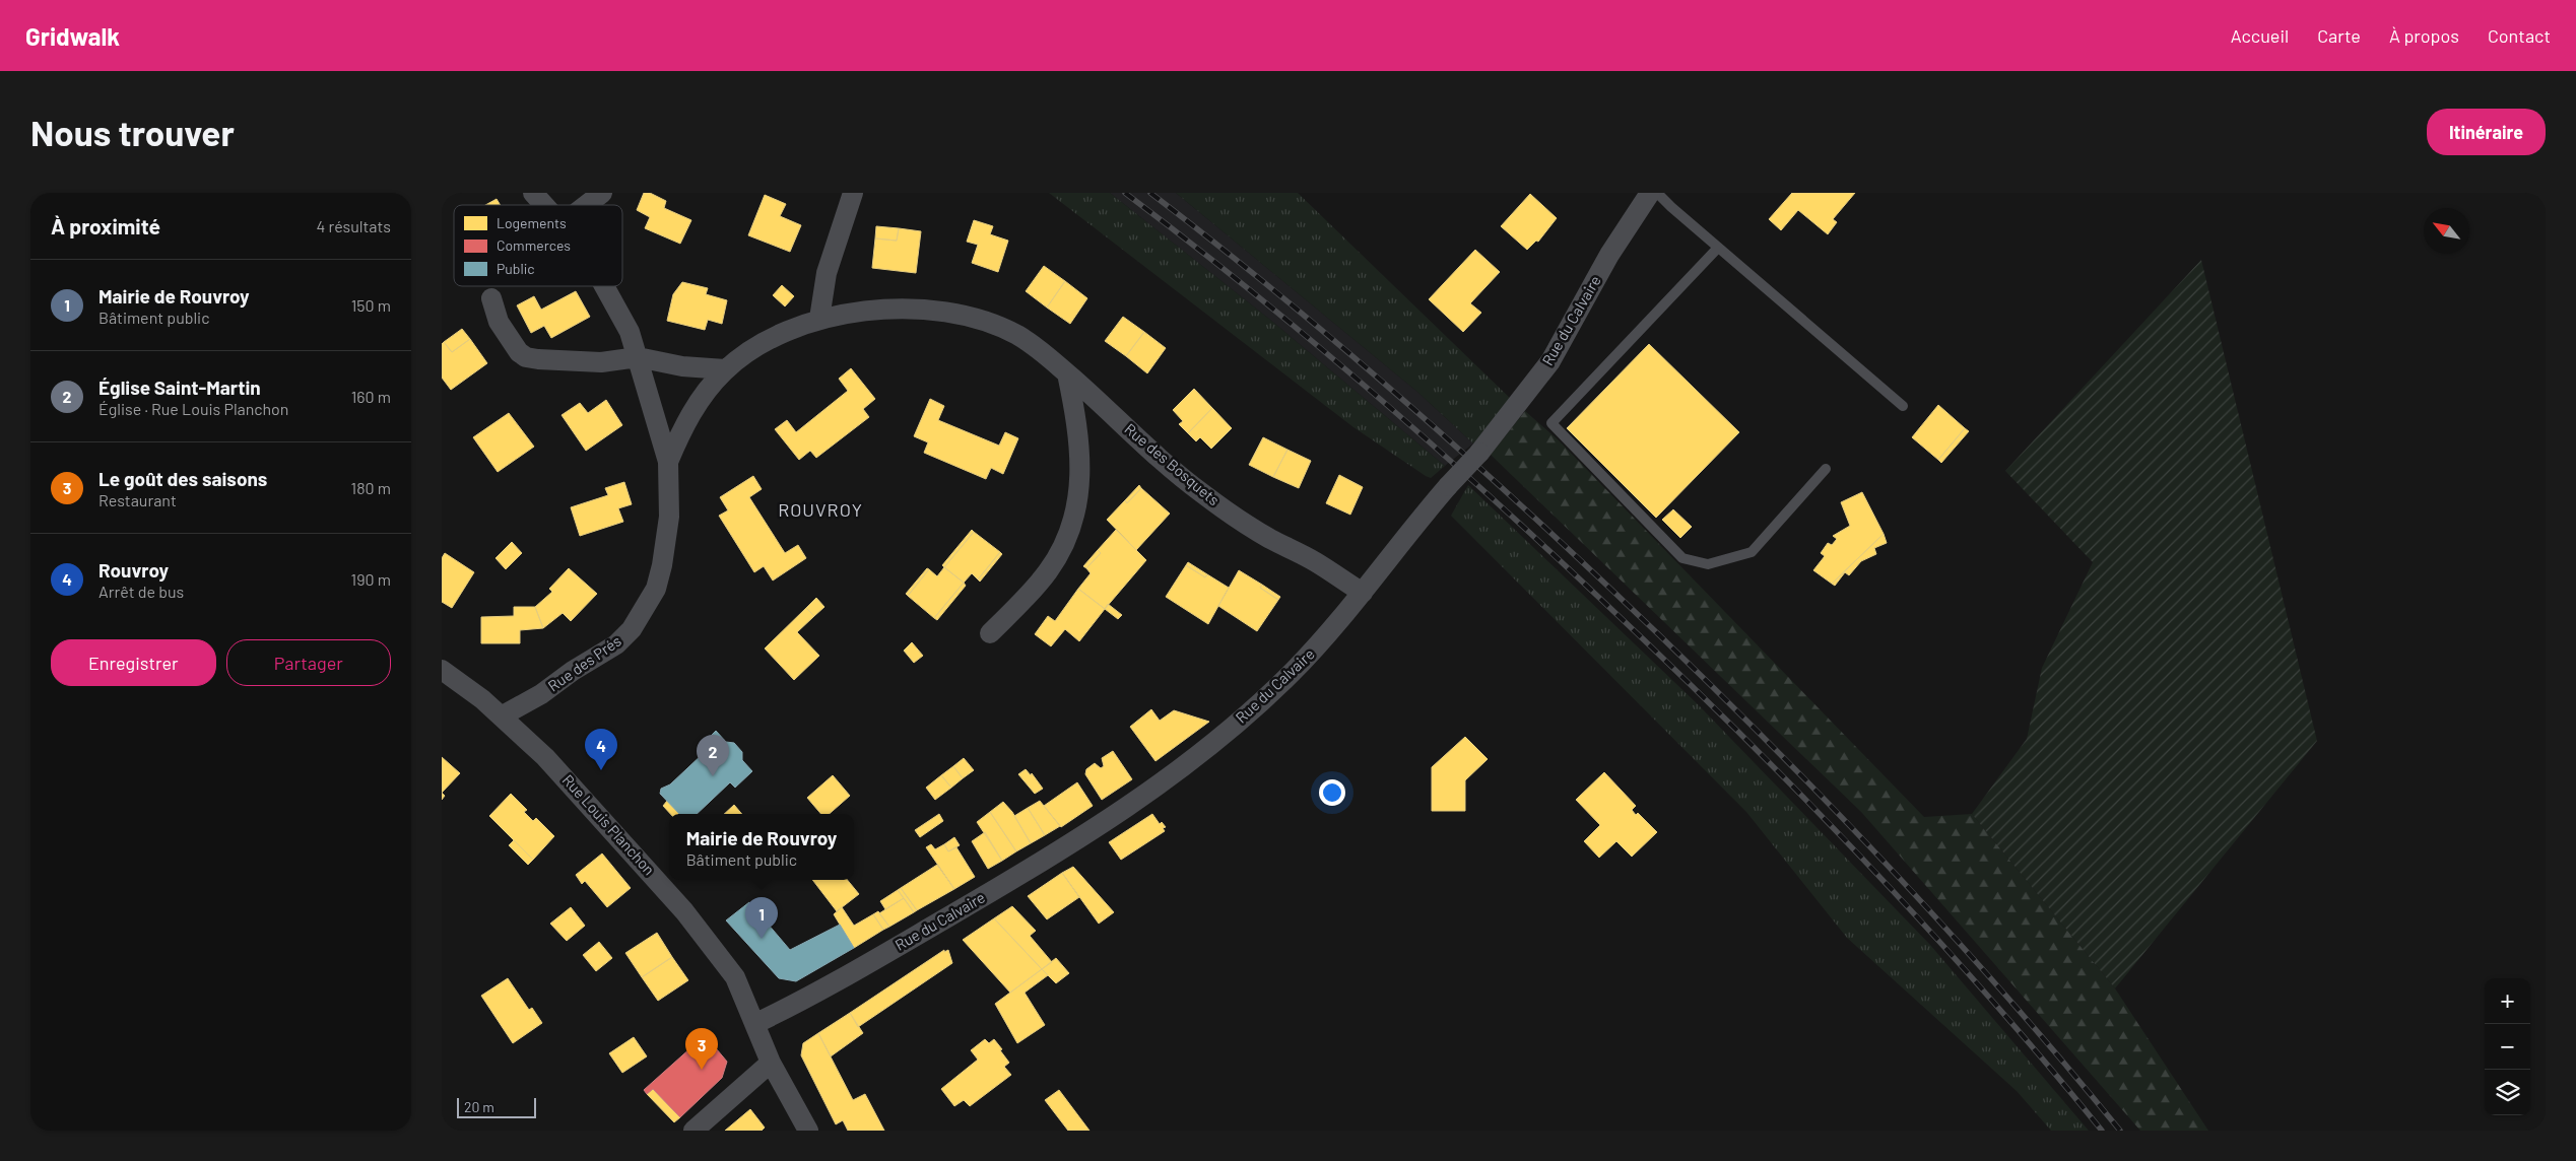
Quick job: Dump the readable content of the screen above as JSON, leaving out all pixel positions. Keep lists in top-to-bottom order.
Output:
{
  "streets": {
    "street": [
      "Rue du Calvaire",
      "Rue des Bosquets",
      "Rue des Prés",
      "Rue Louis Planchon"
    ]
  },
  "crossings": [
    ["Rue du Calvaire", "Rue des Bosquets"],
    ["Rue du Calvaire", "Rue Louis Planchon"],
    ["Rue des Bosquets", "Rue des Prés"],
    ["Rue des Prés", "Rue Louis Planchon"]
  ],
  "districts": ["ROUVROY"],
  "legend": ["Logements", "Commerces", "Public"],
  "scale_bar": "20 m",
  "north": "top left",
  "page": {
    "header": "Gridwalk",
    "nav": [
      "Accueil",
      "Carte",
      "À propos",
      "Contact"
    ],
    "buttons": [
      "Itinéraire",
      ["Enregistrer", "Partager"]
    ],
    "title": "Nous trouver",
    "heading": ["À proximité", "4 résultats"],
    "list": [
      {
        "mark": "1",
        "name": "Mairie de Rouvroy",
        "note": "Bâtiment public",
        "value": "150 m"
      },
      {
        "mark": "2",
        "name": "Église Saint-Martin",
        "note": "Église · Rue Louis Planchon",
        "value": "160 m"
      },
      {
        "mark": "3",
        "name": "Le goût des saisons",
        "note": "Restaurant",
        "value": "180 m"
      },
      {
        "mark": "4",
        "name": "Rouvroy",
        "note": "Arrêt de bus",
        "value": "190 m"
      }
    ],
    "pins": [
      "4",
      "2",
      "1",
      "3"
    ],
    "popup": ["Mairie de Rouvroy", "Bâtiment public"],
    "map_buttons": ["+", "−"],
    "scale": "20 m"
  }
}
